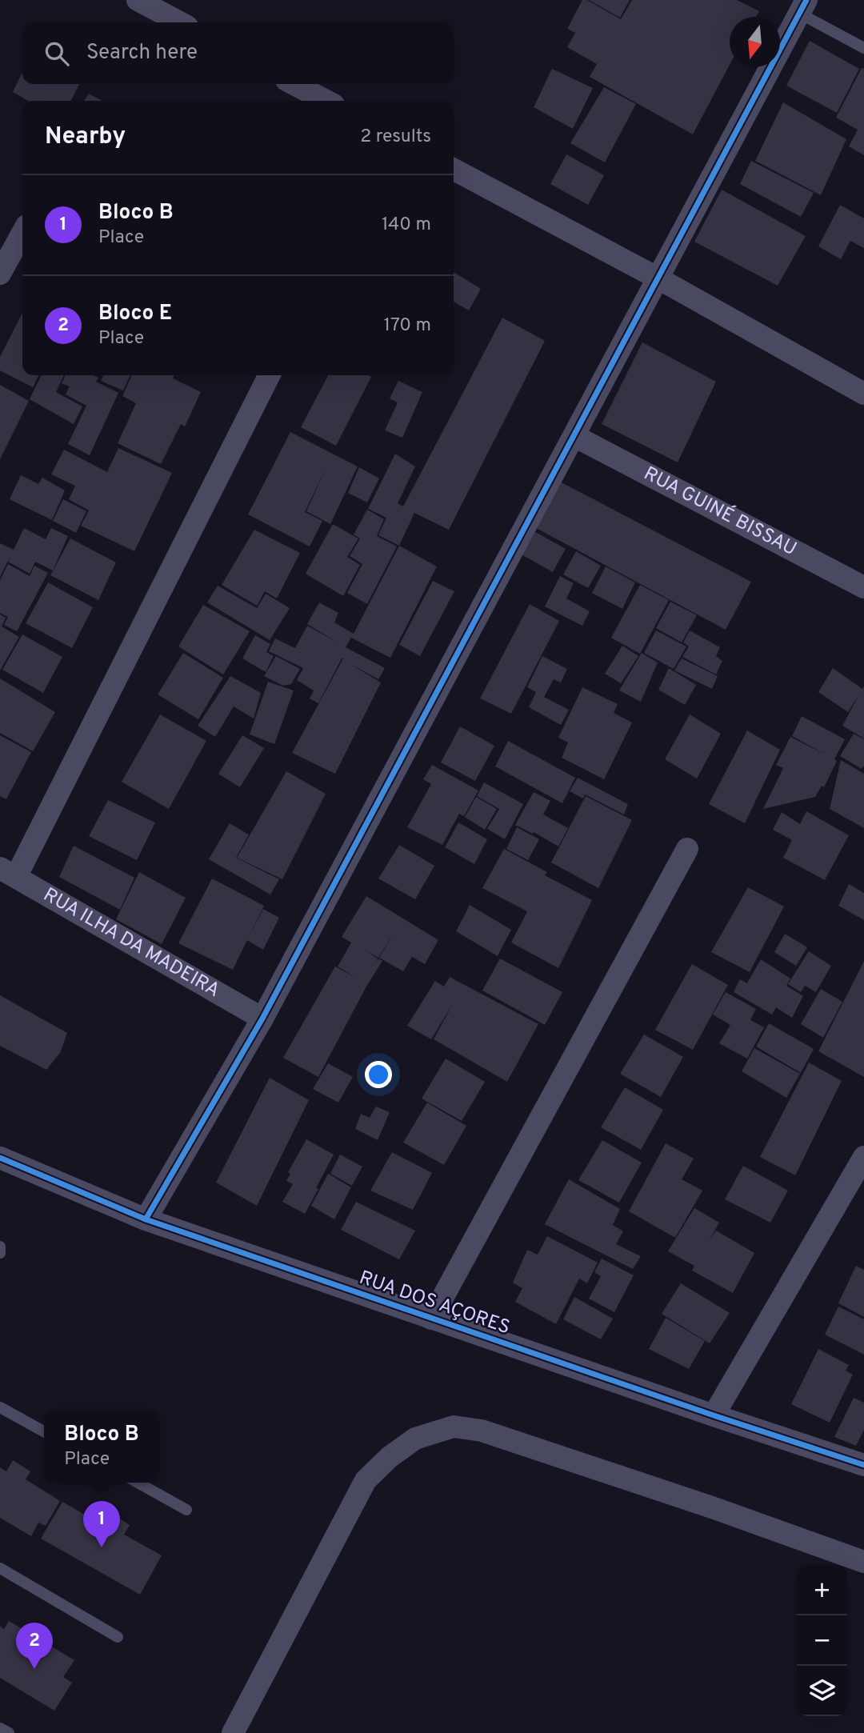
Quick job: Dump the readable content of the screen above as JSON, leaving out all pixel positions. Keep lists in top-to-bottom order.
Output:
{
  "streets": {
    "street": ["RUA GUINÉ BISSAU", "RUA ILHA DA MADEIRA", "RUA DOS AÇORES"]
  },
  "north": "bottom",
  "page": {
    "search": "Search here",
    "heading": ["Nearby", "2 results"],
    "list": [
      {
        "mark": "1",
        "name": "Bloco B",
        "note": "Place",
        "value": "140 m"
      },
      {
        "mark": "2",
        "name": "Bloco E",
        "note": "Place",
        "value": "170 m"
      }
    ],
    "popup": ["Bloco B", "Place"],
    "pins": ["1", "2"],
    "map_buttons": ["+", "−"]
  }
}
